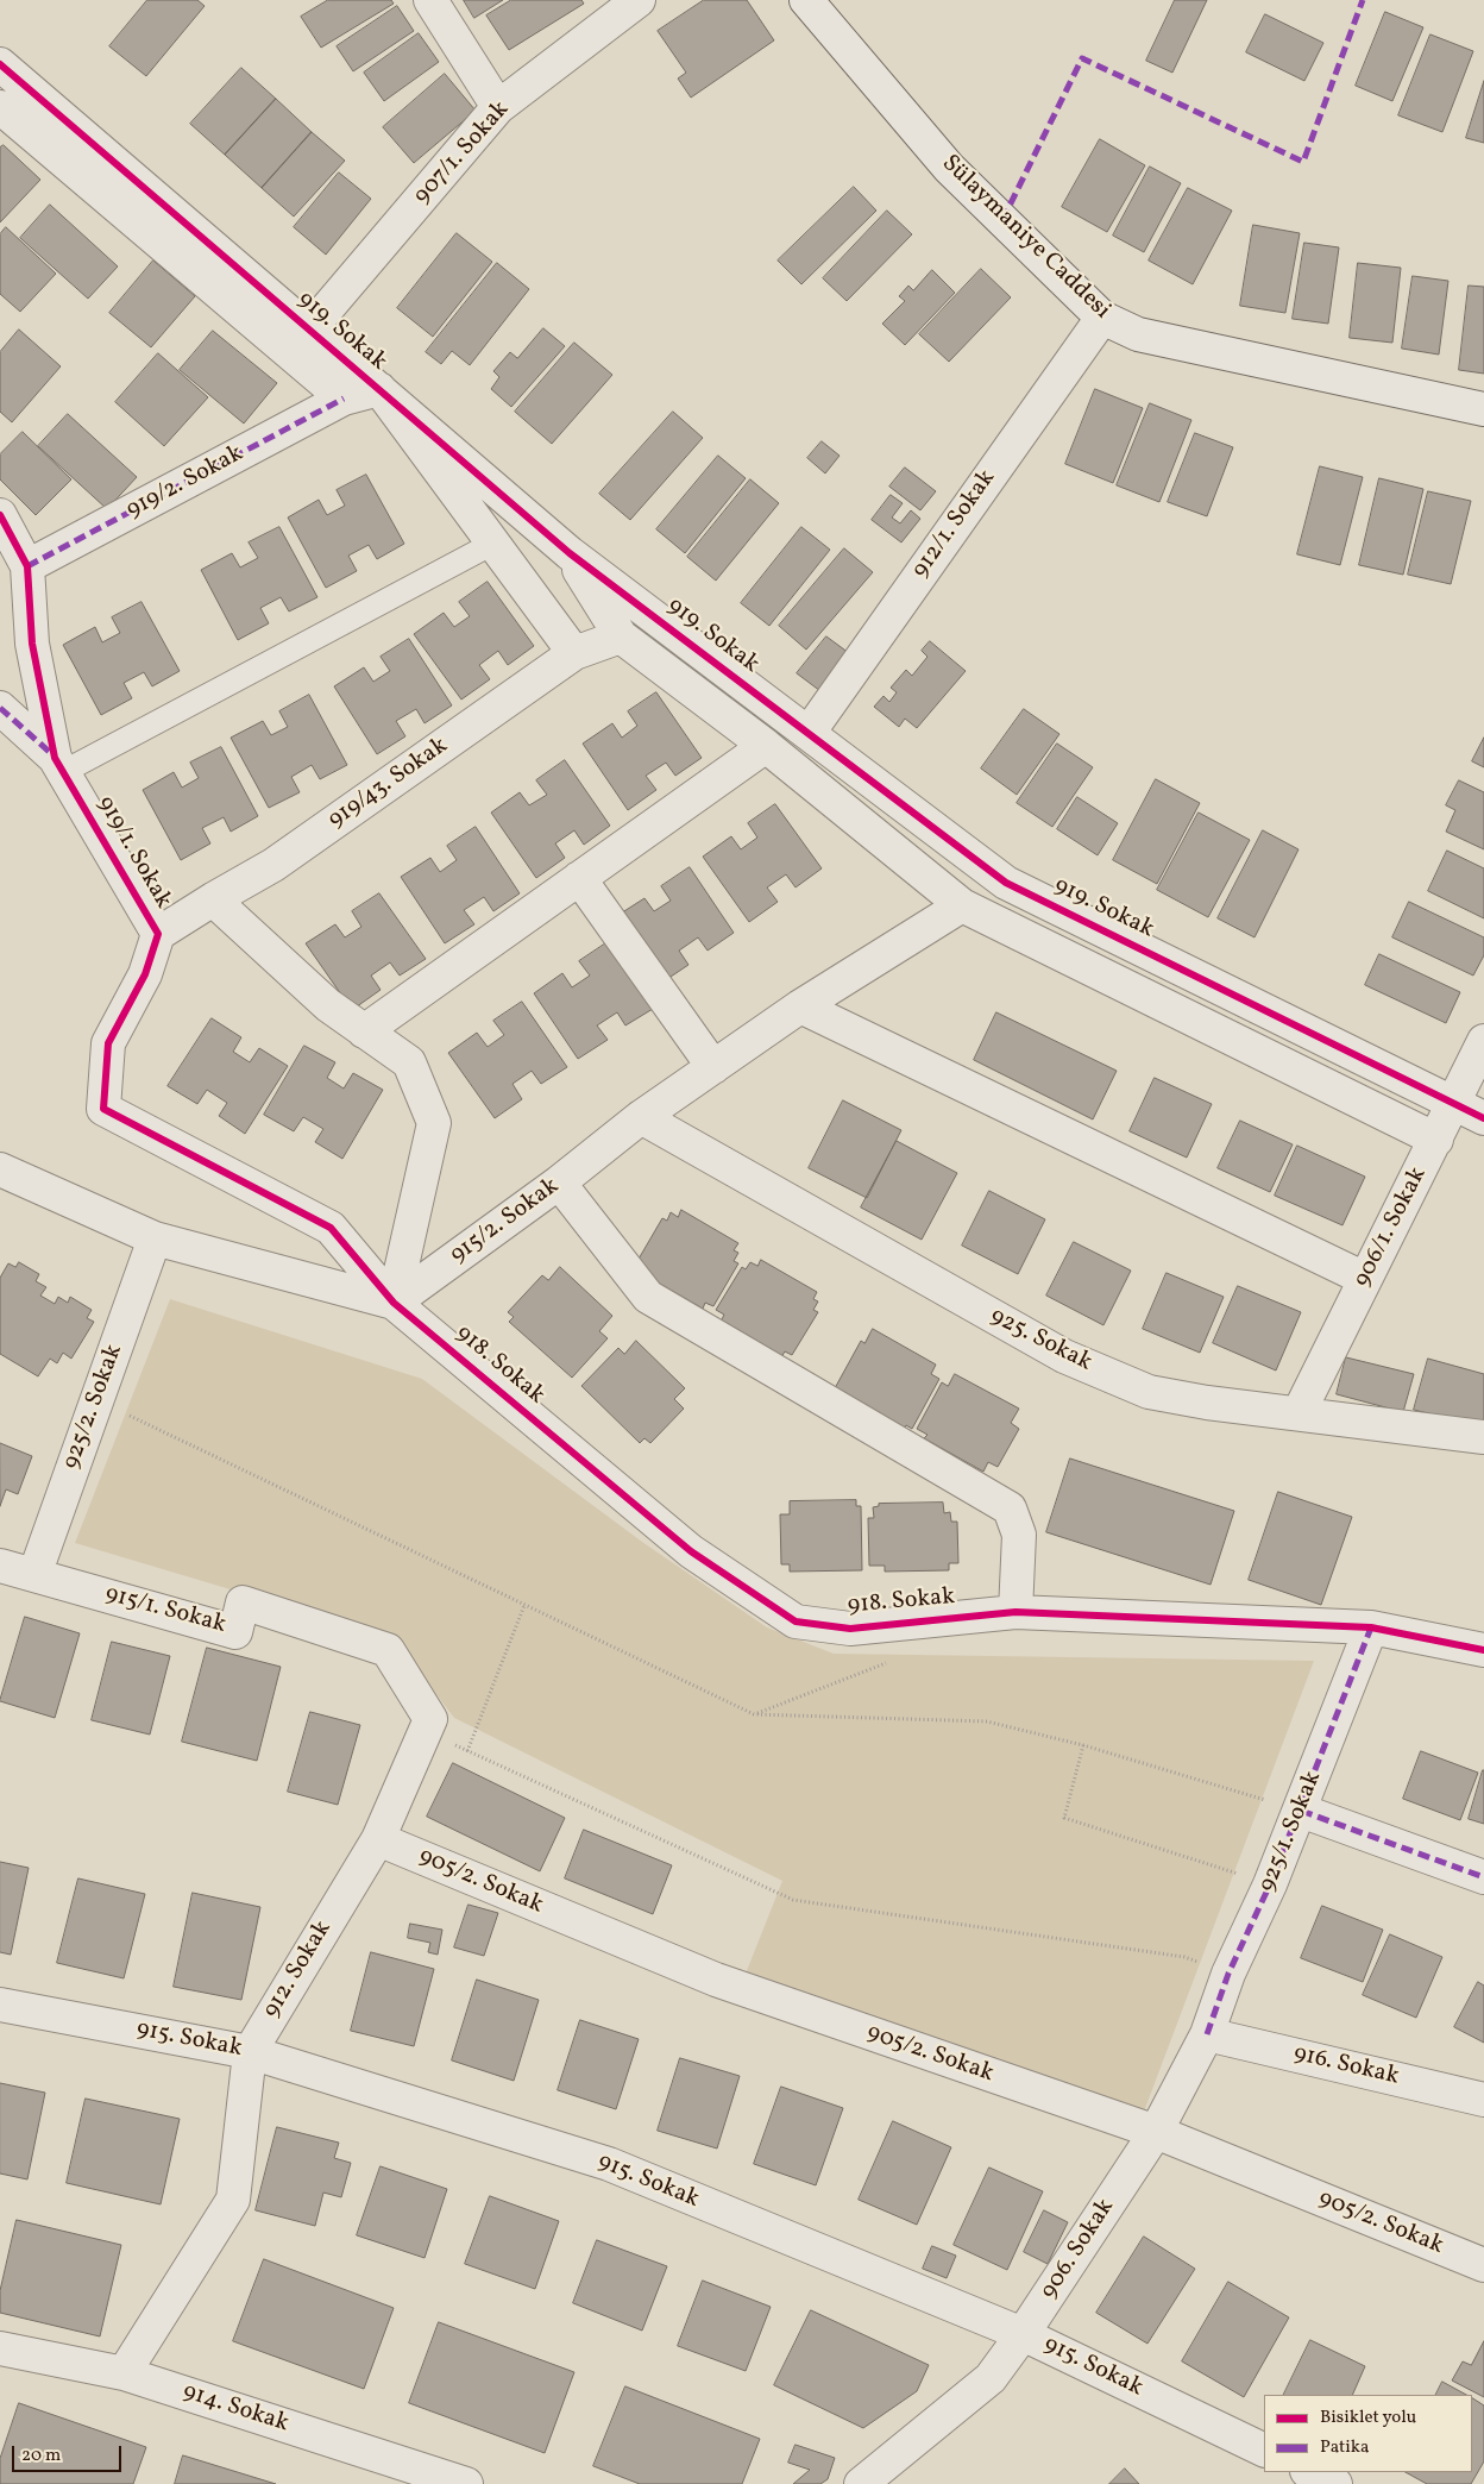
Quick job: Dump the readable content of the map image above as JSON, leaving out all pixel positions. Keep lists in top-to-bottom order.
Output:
{
  "streets": {
    "street": [
      "907/1. Sokak",
      "Sülaymaniye Caddesi",
      "919. Sokak",
      "919/2. Sokak",
      "912/1. Sokak",
      "919/43. Sokak",
      "919/1. Sokak",
      "915/2. Sokak",
      "906/1. Sokak",
      "925. Sokak",
      "918. Sokak",
      "925/2. Sokak",
      "915/1. Sokak",
      "925/1. Sokak",
      "905/2. Sokak",
      "912. Sokak",
      "915. Sokak",
      "916. Sokak",
      "906. Sokak",
      "914. Sokak"
    ]
  },
  "crossings": [
    ["907/1. Sokak", "919. Sokak"],
    ["Sülaymaniye Caddesi", "912/1. Sokak"],
    ["919. Sokak", "919/2. Sokak"],
    ["919. Sokak", "912/1. Sokak"],
    ["919. Sokak", "919/43. Sokak"],
    ["919. Sokak", "915/2. Sokak"],
    ["919. Sokak", "906/1. Sokak"],
    ["919/2. Sokak", "919/1. Sokak"],
    ["919/43. Sokak", "919/1. Sokak"],
    ["919/1. Sokak", "915/2. Sokak"],
    ["919/1. Sokak", "918. Sokak"],
    ["915/2. Sokak", "925. Sokak"],
    ["915/2. Sokak", "918. Sokak"],
    ["906/1. Sokak", "925. Sokak"],
    ["918. Sokak", "925/1. Sokak"],
    ["925/2. Sokak", "915/1. Sokak"],
    ["915/1. Sokak", "912. Sokak"],
    ["925/1. Sokak", "916. Sokak"],
    ["925/1. Sokak", "906. Sokak"],
    ["905/2. Sokak", "912. Sokak"],
    ["905/2. Sokak", "906. Sokak"],
    ["912. Sokak", "915. Sokak"],
    ["912. Sokak", "914. Sokak"],
    ["915. Sokak", "906. Sokak"],
    ["916. Sokak", "906. Sokak"]
  ],
  "legend": ["Bisiklet yolu", "Patika"],
  "scale_bar": "20 m"
}
